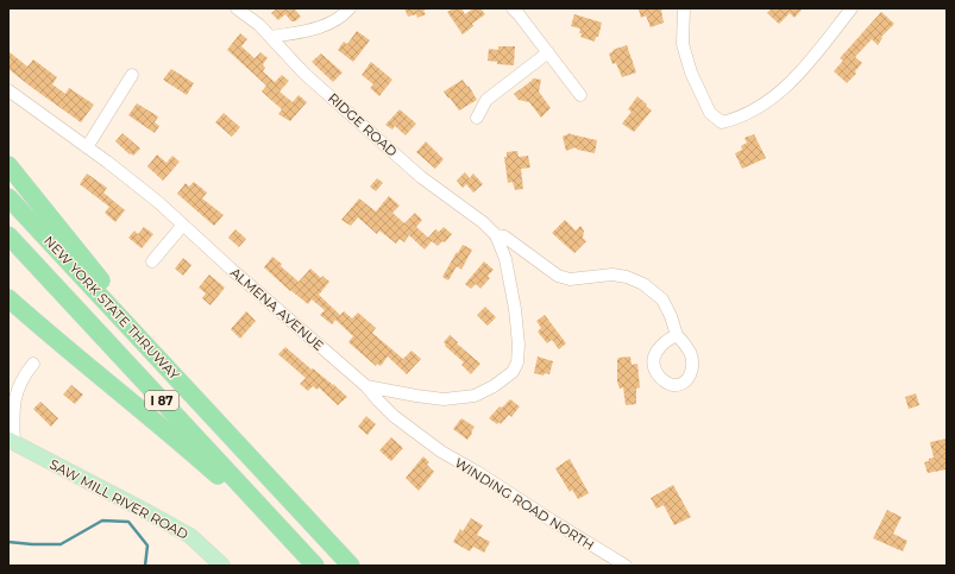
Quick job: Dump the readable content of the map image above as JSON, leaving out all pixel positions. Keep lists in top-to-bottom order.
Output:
{
  "streets": {
    "highway": ["NEW YORK STATE THRUWAY", "I 87"],
    "main road": ["SAW MILL RIVER ROAD"],
    "street": ["RIDGE ROAD", "ALMENA AVENUE", "WINDING ROAD NORTH"]
  },
  "crossings": [
    ["ALMENA AVENUE", "WINDING ROAD NORTH"]
  ]
}
